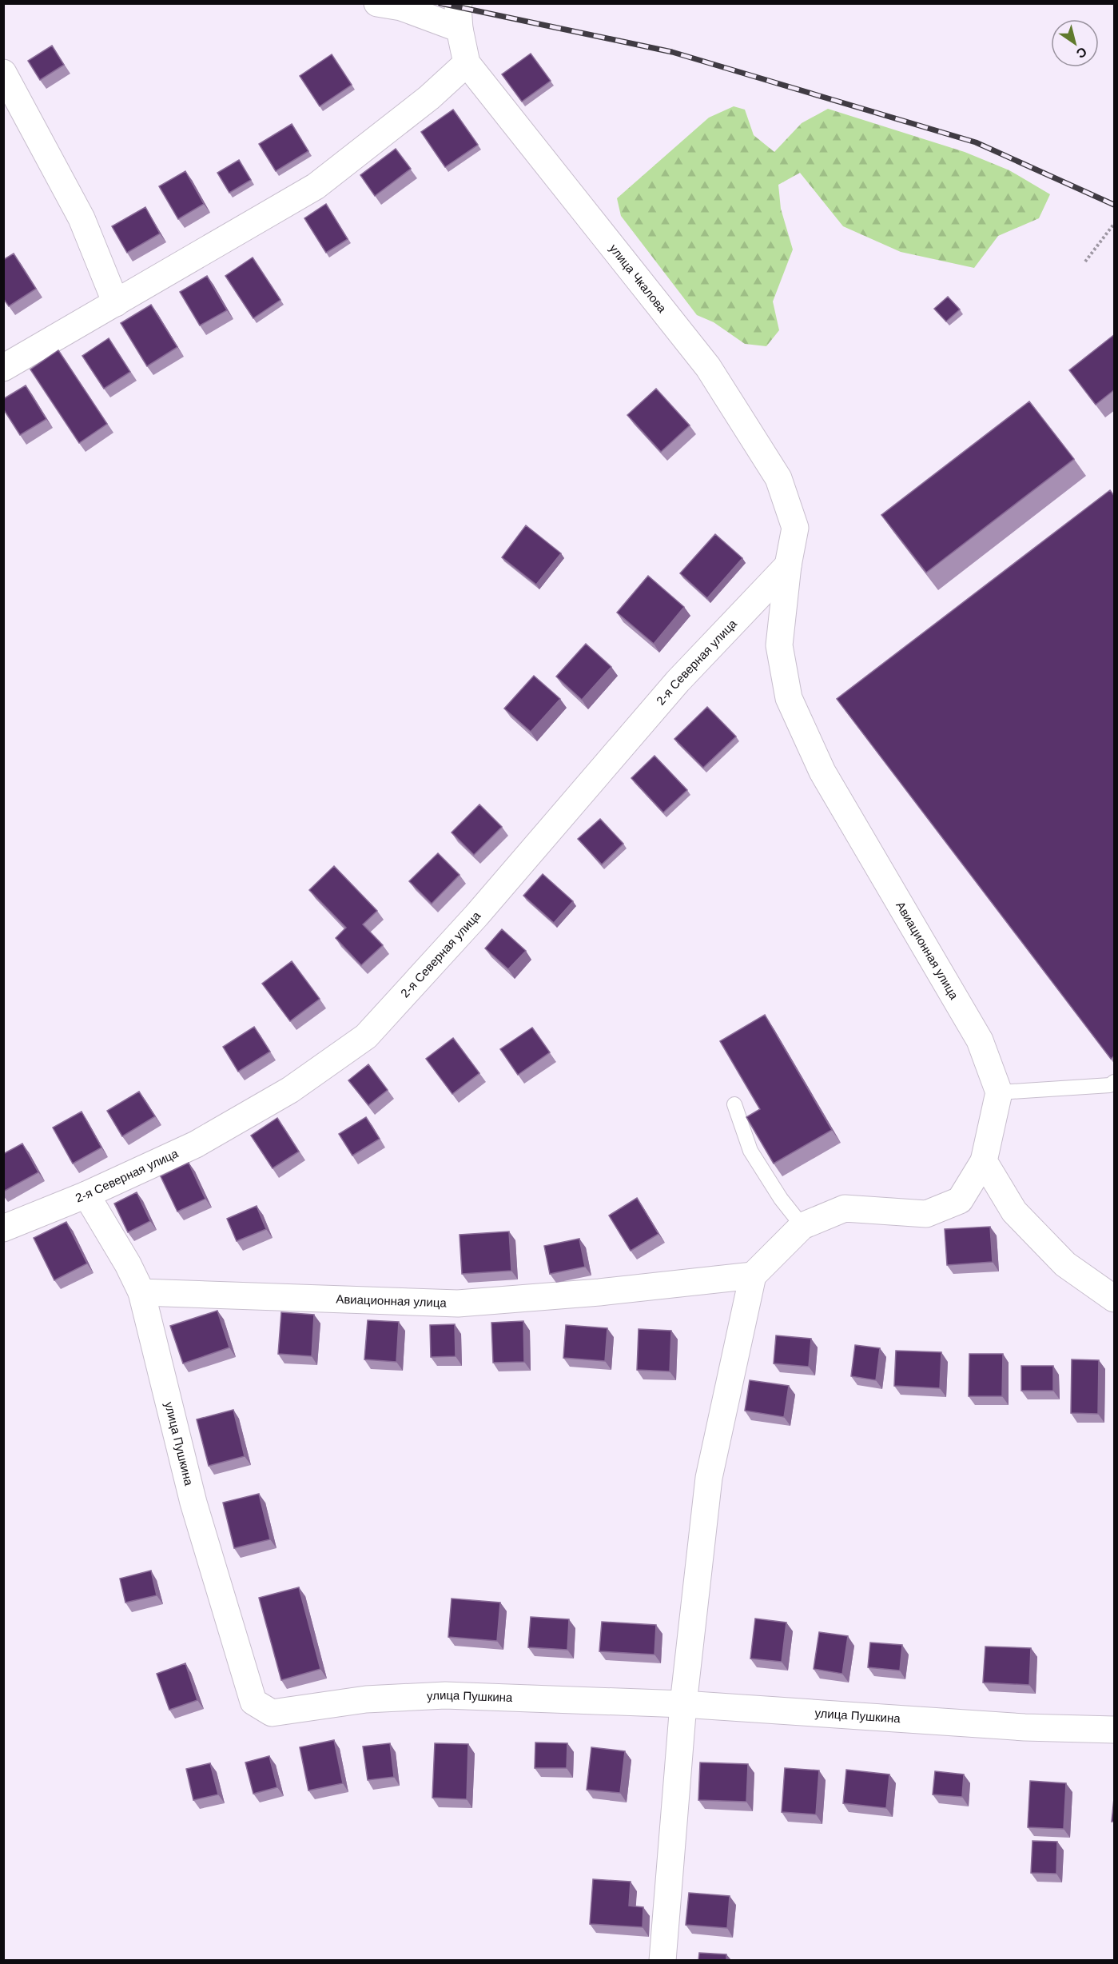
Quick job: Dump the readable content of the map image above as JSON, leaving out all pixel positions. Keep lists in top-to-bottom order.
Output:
{
  "streets": {
    "street": [
      "улица Чкалова",
      "2-я Северная улица",
      "Авиационная улица",
      "улица Пушкина"
    ]
  },
  "crossings": [
    ["улица Чкалова", "2-я Северная улица"],
    ["улица Чкалова", "Авиационная улица"],
    ["2-я Северная улица", "Авиационная улица"],
    ["Авиационная улица", "улица Пушкина"]
  ],
  "north": "bottom right"
}
